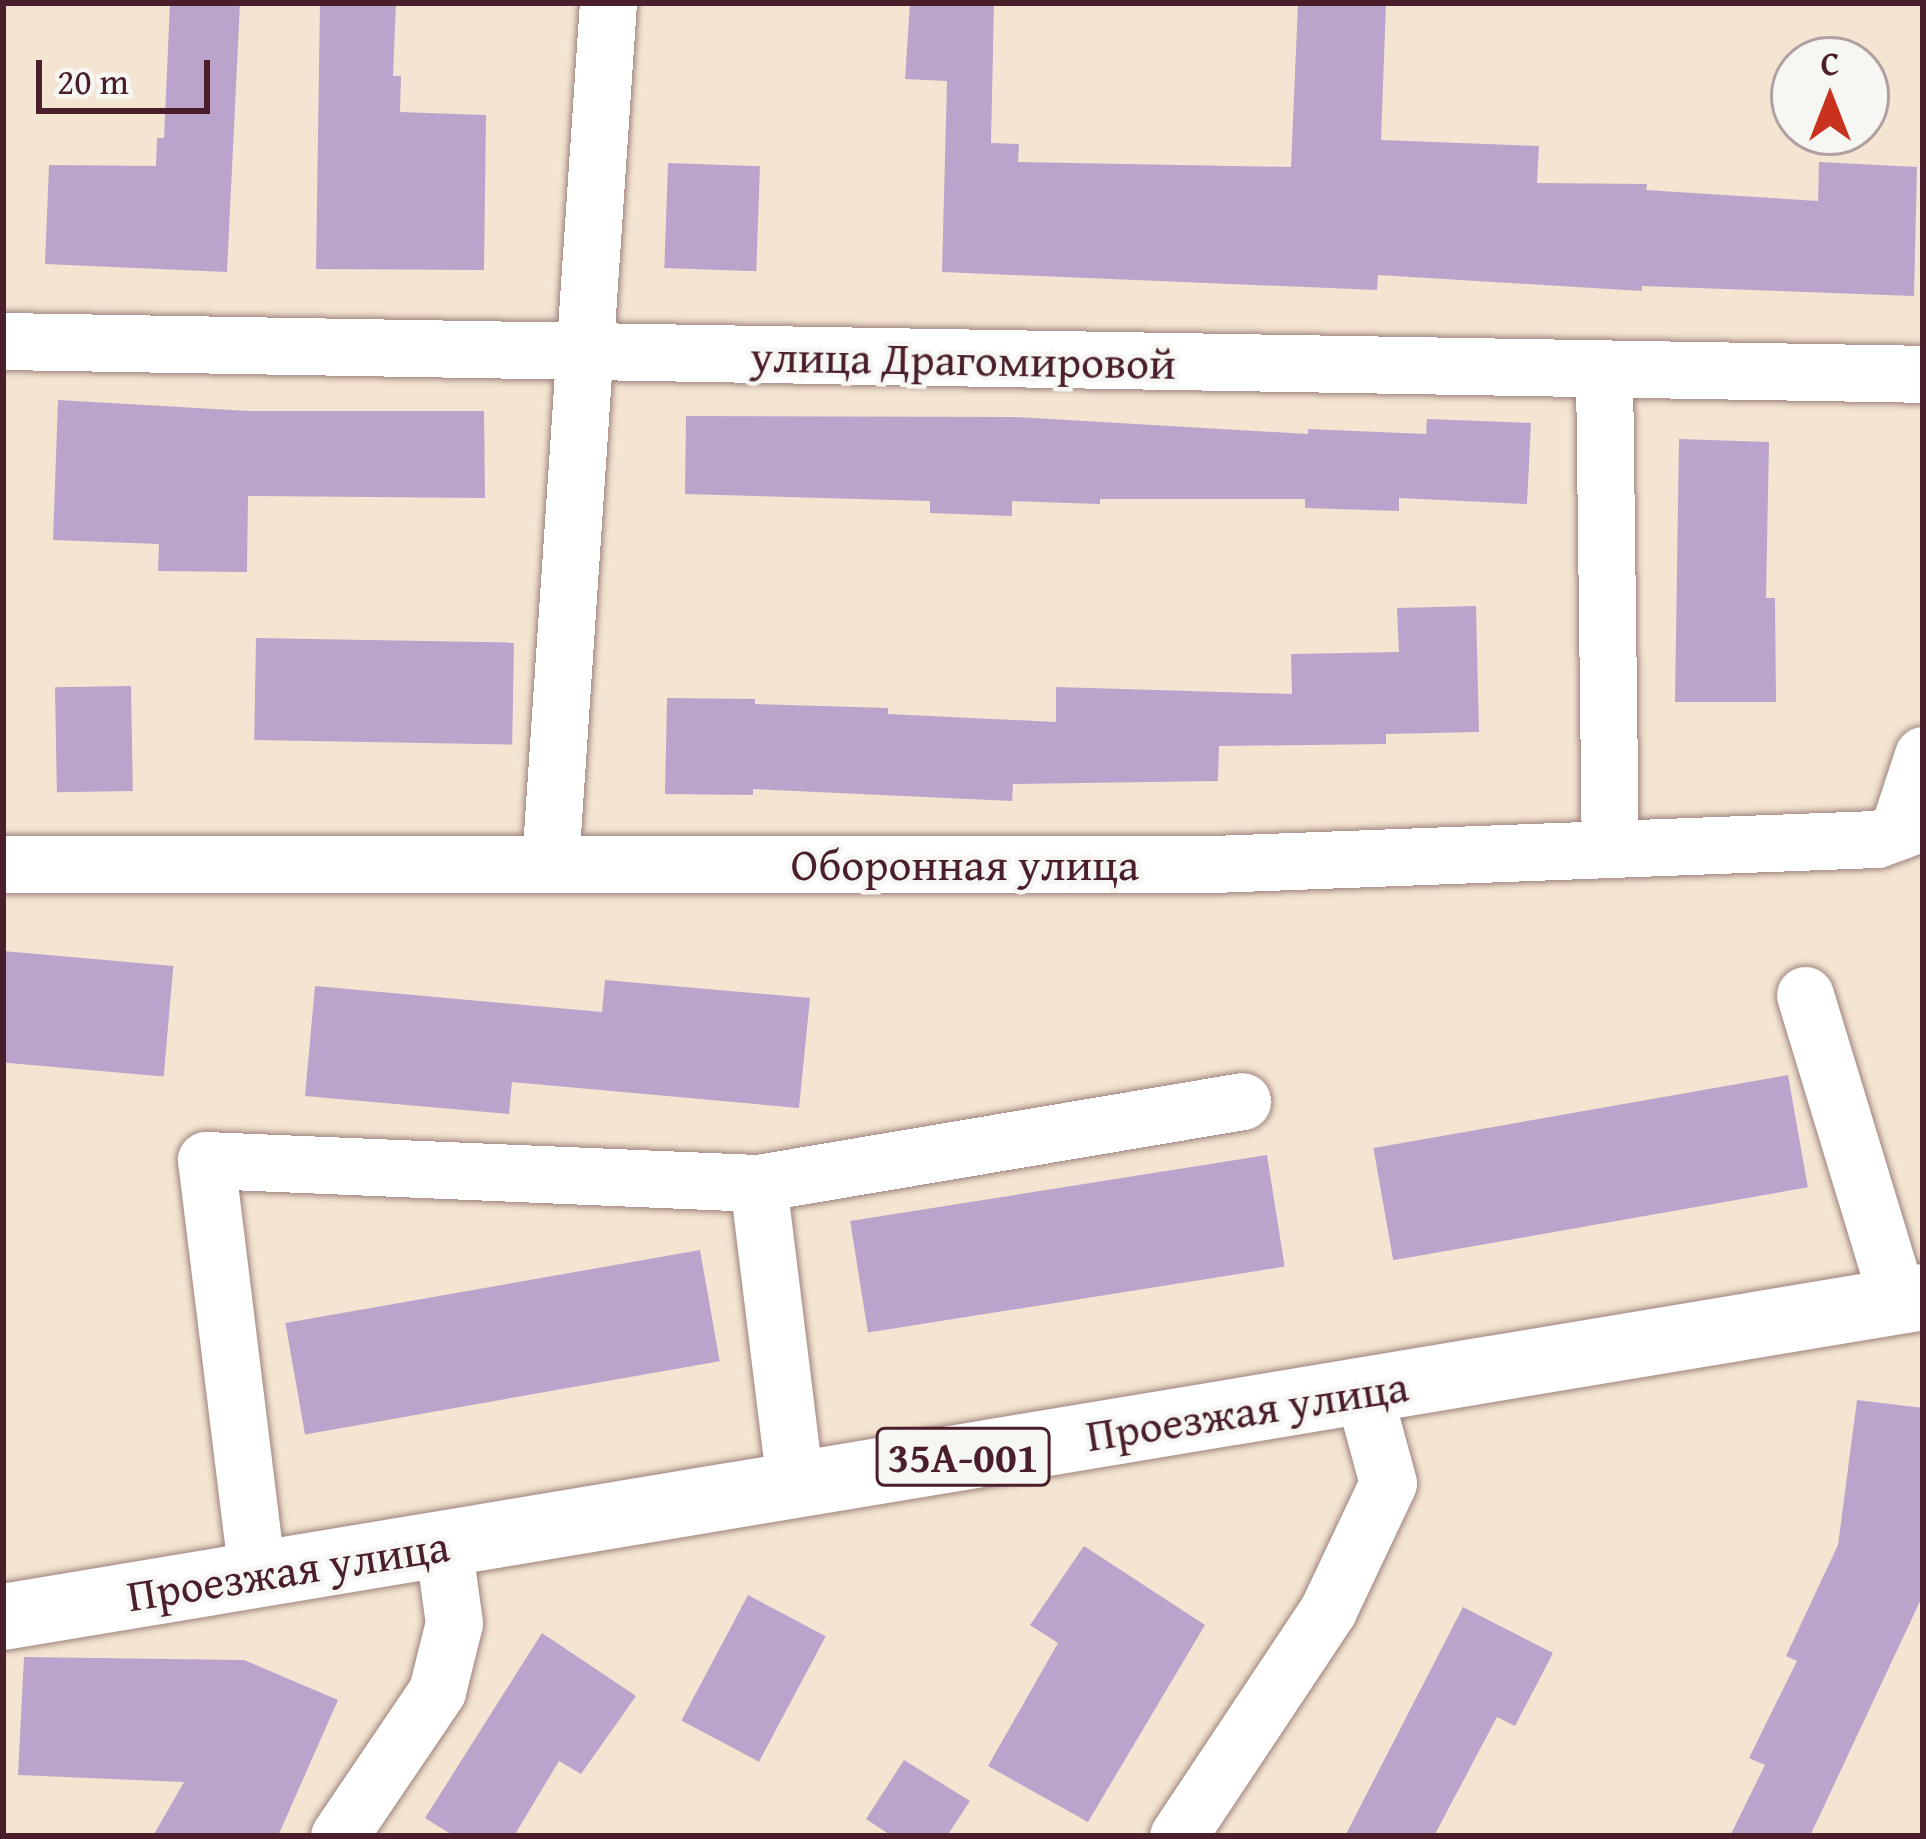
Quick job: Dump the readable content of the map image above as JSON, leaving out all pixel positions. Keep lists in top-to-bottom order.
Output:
{
  "streets": {
    "highway": ["Проезжая улица", "35А-001"],
    "street": ["улица Драгомировой", "Оборонная улица"]
  },
  "scale_bar": "20 m",
  "north": "top"
}
